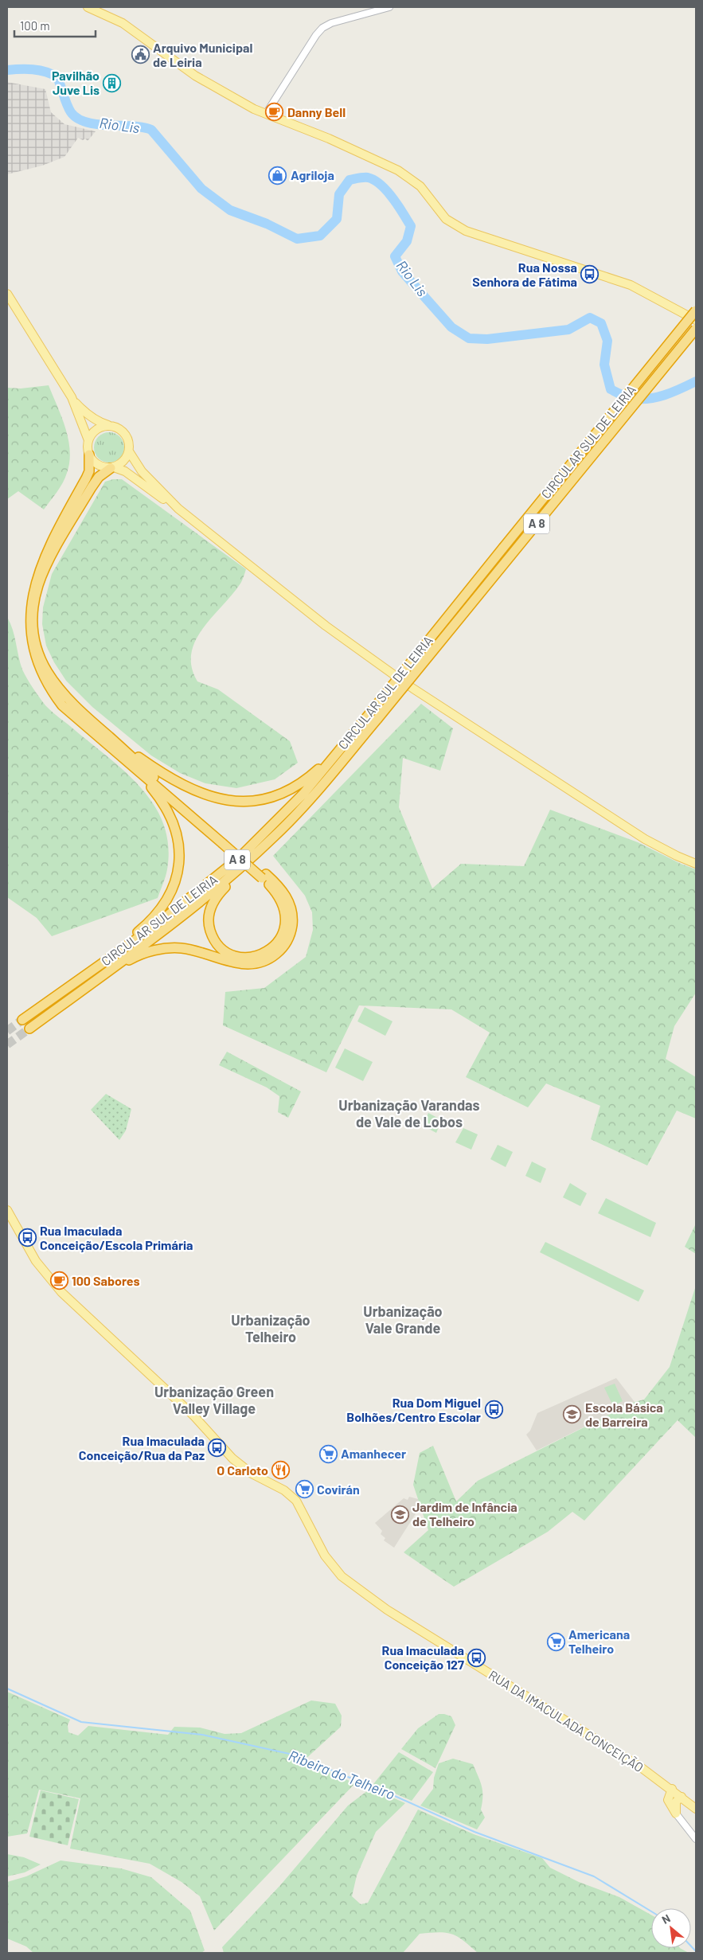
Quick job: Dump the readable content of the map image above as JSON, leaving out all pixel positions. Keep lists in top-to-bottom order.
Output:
{
  "streets": {
    "highway": ["CIRCULAR SUL DE LEIRIA", "A 8"],
    "main road": ["RUA DA IMACULADA CONCEIÇÃO"]
  },
  "districts": [
    "Urbanização Varandas de Vale de Lobos",
    "Urbanização Vale Grande",
    "Urbanização Telheiro",
    "Urbanização Green Valley Village"
  ],
  "water": ["Rio Lis", "Ribeira do Telheiro"],
  "places": {
    "public building": ["Arquivo Municipal de Leiria"],
    "building": ["Pavilhão Juve Lis"],
    "cafe": ["Danny Bell", "100 Sabores"],
    "shop": ["Agriloja"],
    "bus stop": [
      "Rua Nossa Senhora de Fátima",
      "Rua Imaculada Conceição/Escola Primária",
      "Rua Dom Miguel Bolhões/Centro Escolar",
      "Rua Imaculada Conceição/Rua da Paz",
      "Rua Imaculada Conceição 127"
    ],
    "school or university": ["Escola Básica de Barreira", "Jardim de Infância de Telheiro"],
    "supermarket": ["Amanhecer", "Covirán", "Americana Telheiro"],
    "restaurant": ["O Carloto"]
  },
  "scale_bar": "100 m",
  "north": "top left"
}
